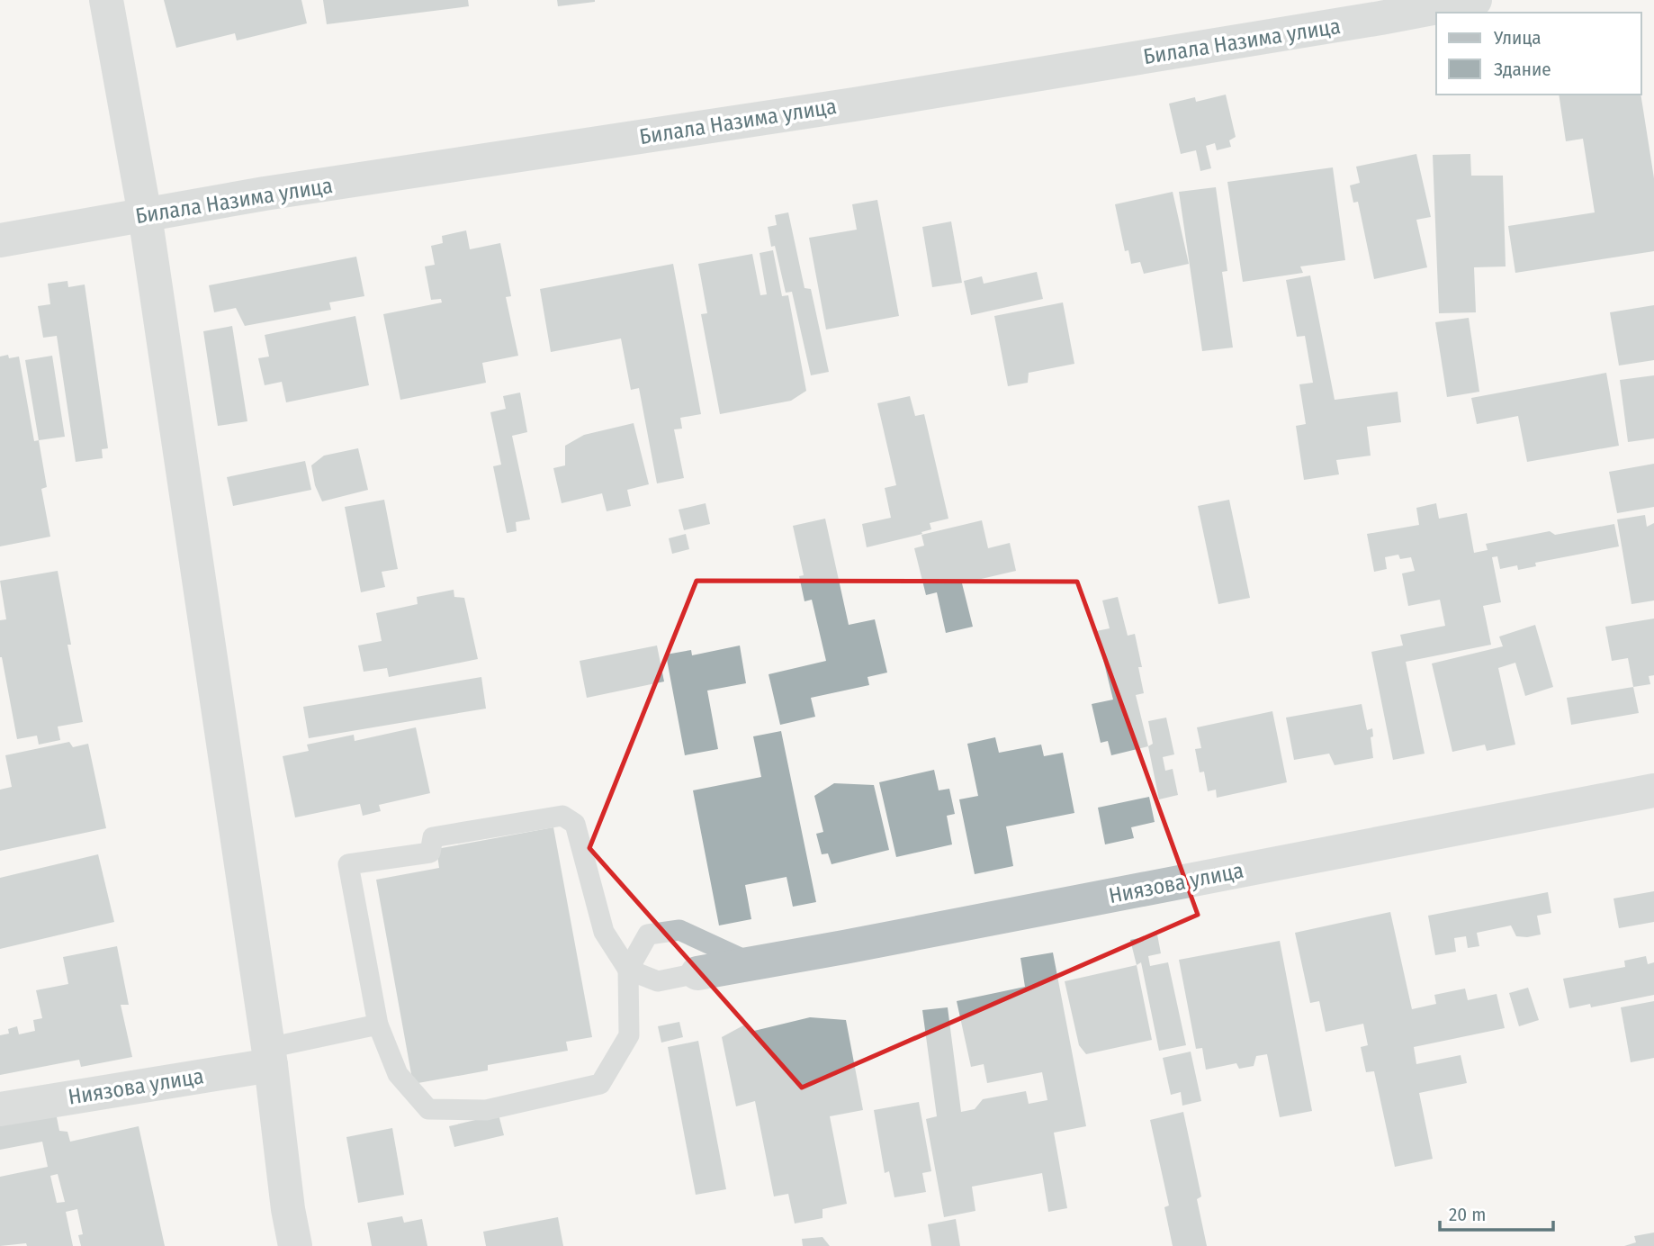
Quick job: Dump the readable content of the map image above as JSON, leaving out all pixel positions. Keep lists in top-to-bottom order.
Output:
{
  "streets": {
    "street": ["Билала Назима улица", "Ниязова улица"]
  },
  "legend": ["Улица", "Здание"],
  "scale_bar": "20 m"
}
